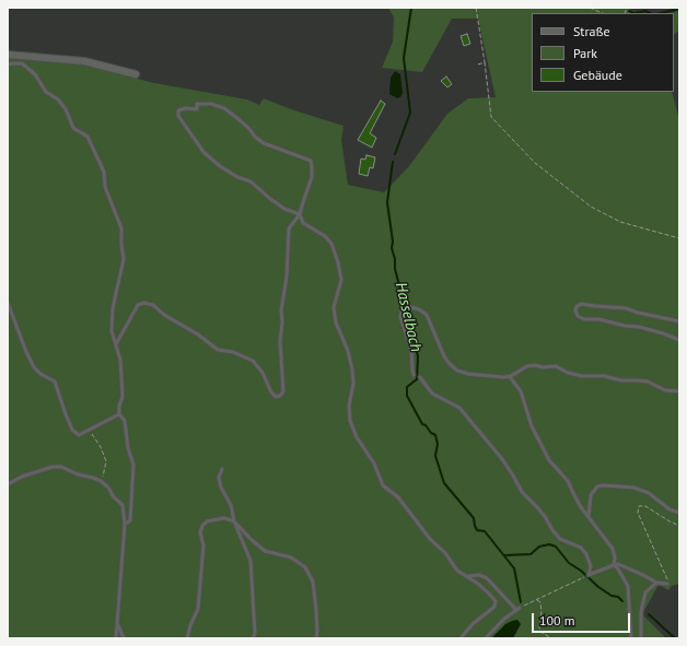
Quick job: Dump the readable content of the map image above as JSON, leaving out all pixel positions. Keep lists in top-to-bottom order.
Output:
{
  "water": ["Hasselbach"],
  "legend": ["Straße", "Park", "Gebäude"],
  "scale_bar": "100 m"
}
